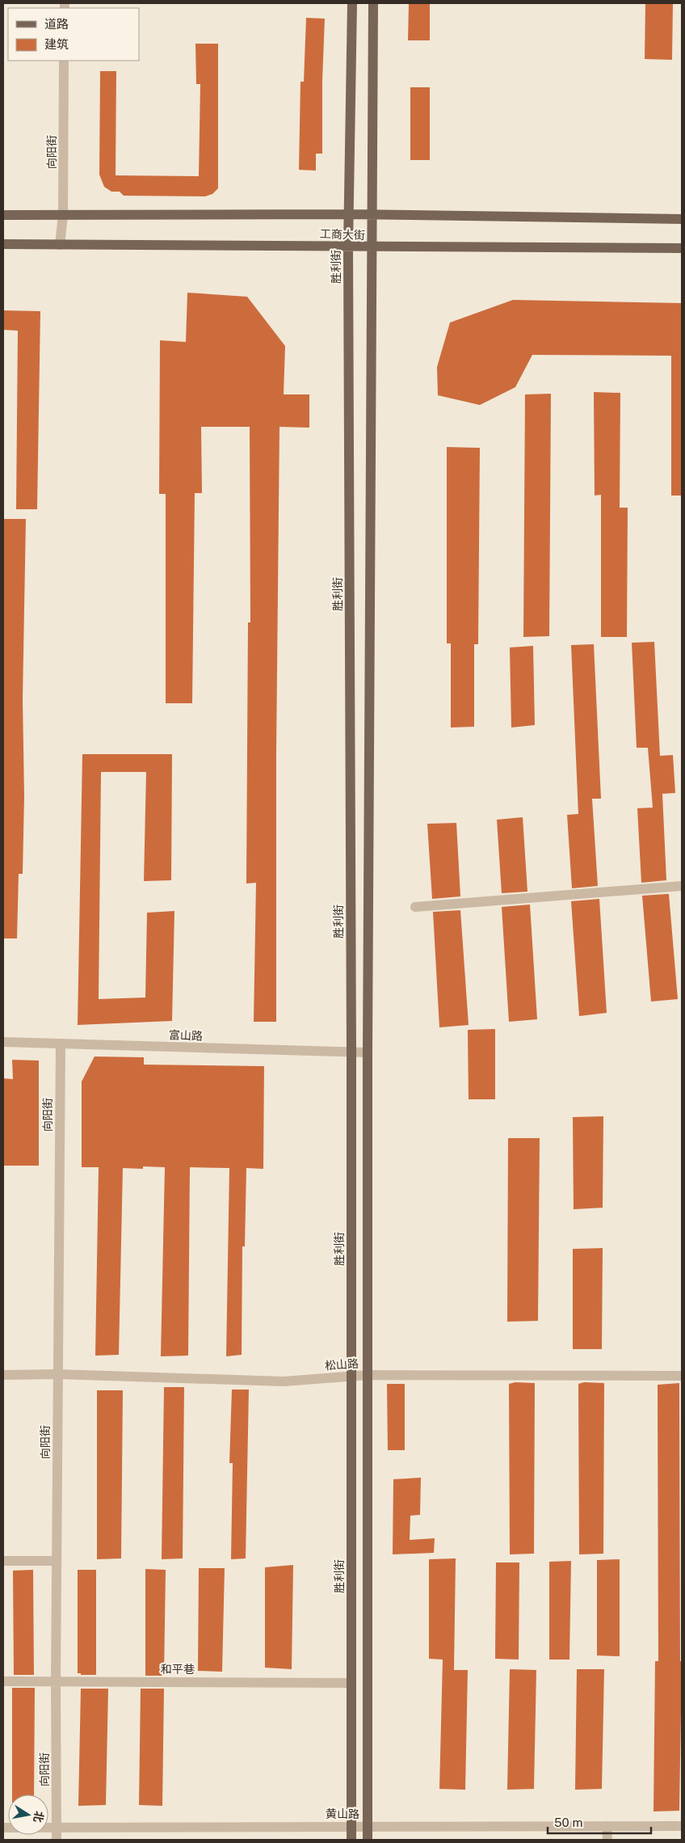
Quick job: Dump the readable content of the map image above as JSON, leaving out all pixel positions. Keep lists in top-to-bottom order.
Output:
{
  "streets": {
    "main road": ["工商大街", "胜利街"],
    "street": [
      "向阳街",
      "富山路",
      "松山路",
      "和平巷",
      "黄山路"
    ]
  },
  "crossings": [
    ["向阳街", "工商大街"],
    ["向阳街", "富山路"],
    ["向阳街", "松山路"],
    ["向阳街", "和平巷"],
    ["向阳街", "黄山路"],
    ["工商大街", "胜利街"],
    ["胜利街", "富山路"],
    ["胜利街", "松山路"],
    ["胜利街", "和平巷"],
    ["胜利街", "黄山路"]
  ],
  "legend": ["道路", "建筑"],
  "scale_bar": "50 m",
  "north": "right"
}
